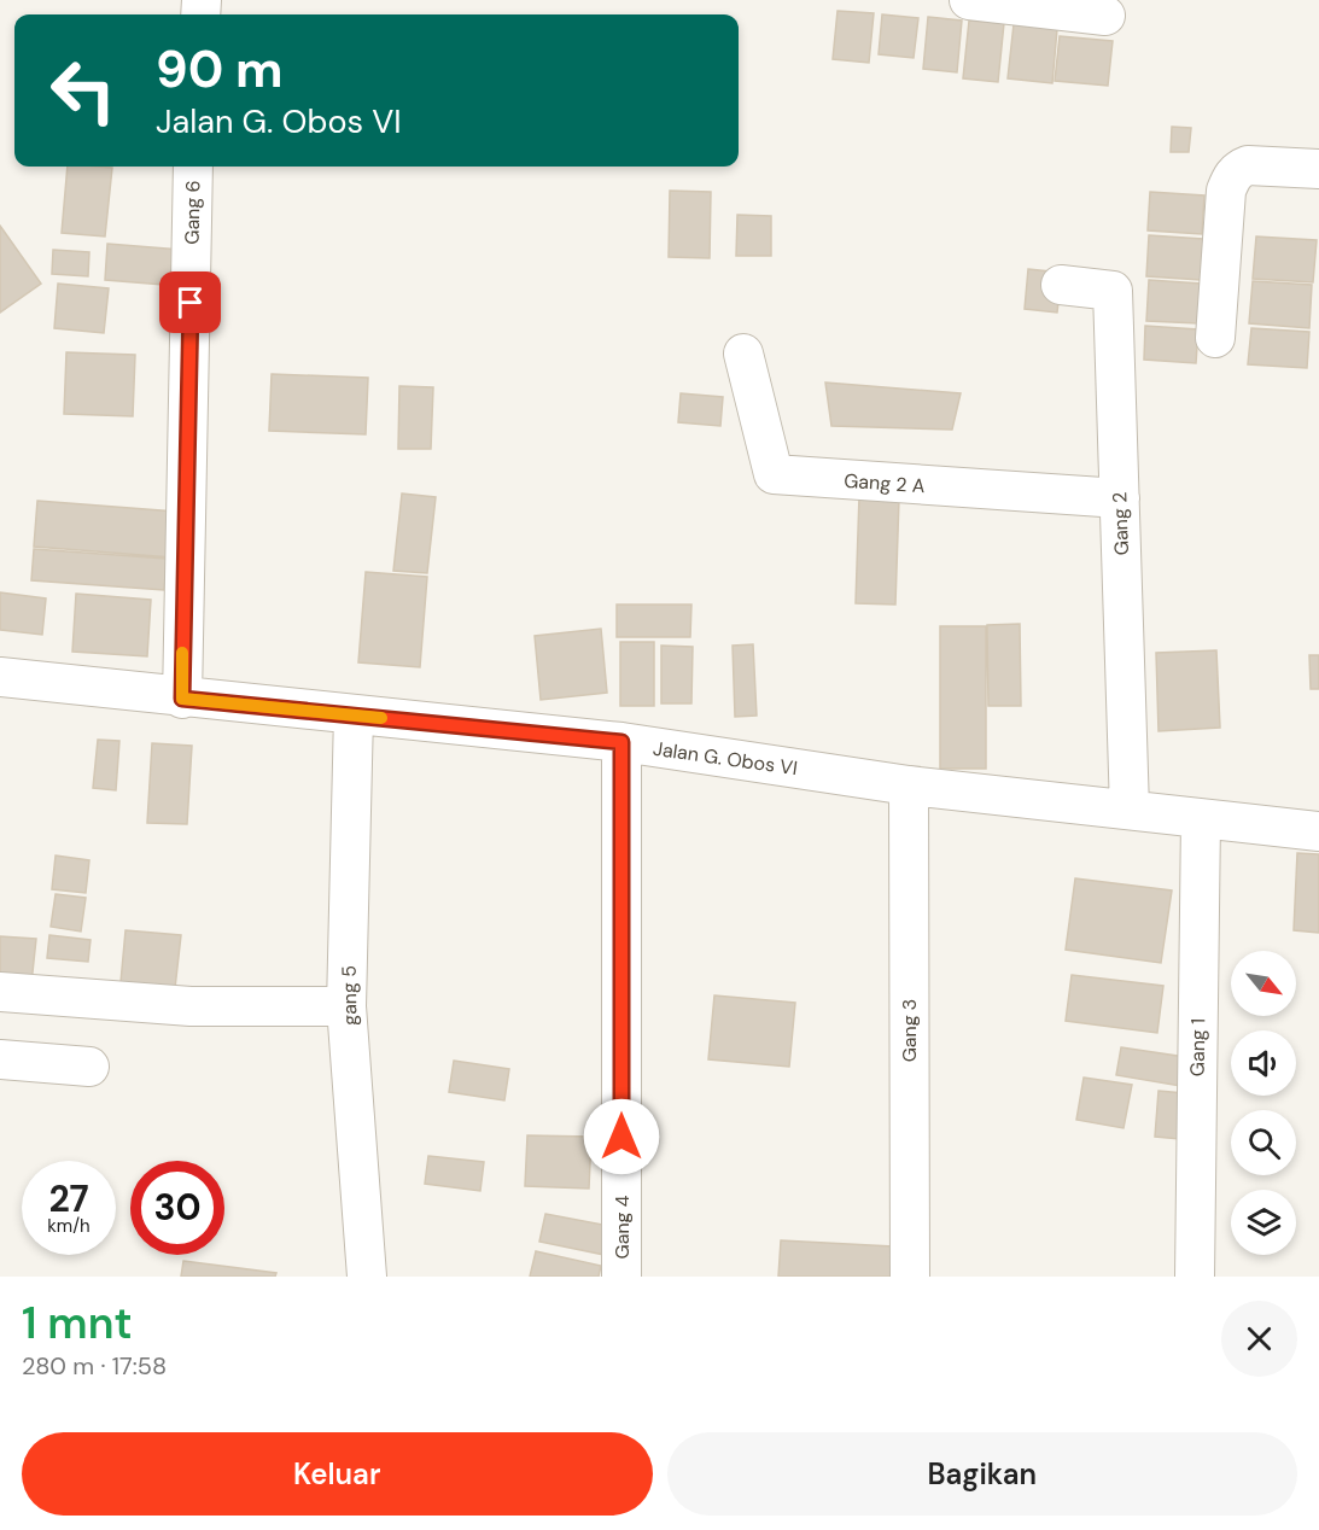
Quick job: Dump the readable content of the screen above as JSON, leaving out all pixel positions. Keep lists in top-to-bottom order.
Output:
{
  "streets": {
    "street": [
      "Gang 6",
      "Gang 2 A",
      "Gang 2",
      "Jalan G. Obos VI",
      "gang 5",
      "Gang 3",
      "Gang 1",
      "Gang 4"
    ]
  },
  "crossings": [
    ["Gang 6", "Jalan G. Obos VI"],
    ["Gang 2 A", "Gang 2"],
    ["Gang 2", "Jalan G. Obos VI"],
    ["Jalan G. Obos VI", "gang 5"],
    ["Jalan G. Obos VI", "Gang 3"],
    ["Jalan G. Obos VI", "Gang 1"],
    ["Jalan G. Obos VI", "Gang 4"]
  ],
  "north": "bottom right",
  "page": {
    "turn": ["90 m", "Jalan G. Obos VI"],
    "speed": "27 km/h",
    "limit": "30",
    "heading": ["1 mnt", "280 m · 17:58"],
    "buttons": ["Keluar", "Bagikan"]
  }
}
